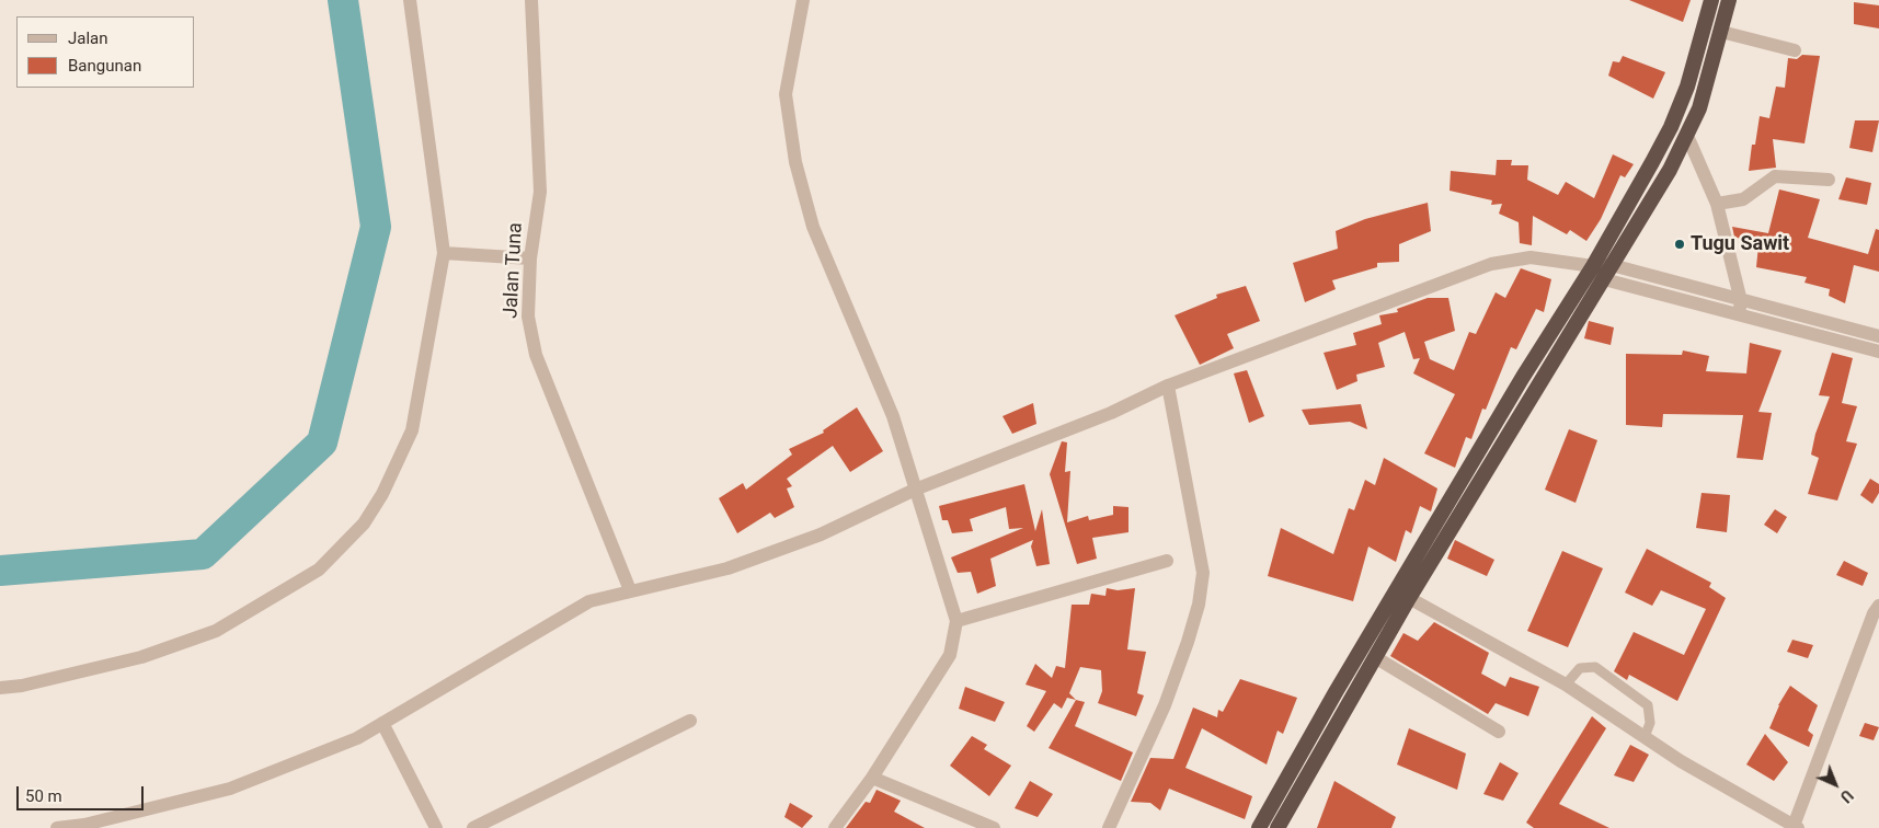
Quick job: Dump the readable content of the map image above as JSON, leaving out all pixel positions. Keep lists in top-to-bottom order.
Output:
{
  "streets": {
    "street": ["Jalan Tuna"]
  },
  "places": ["Tugu Sawit"],
  "legend": ["Jalan", "Bangunan"],
  "scale_bar": "50 m",
  "north": "bottom right"
}
